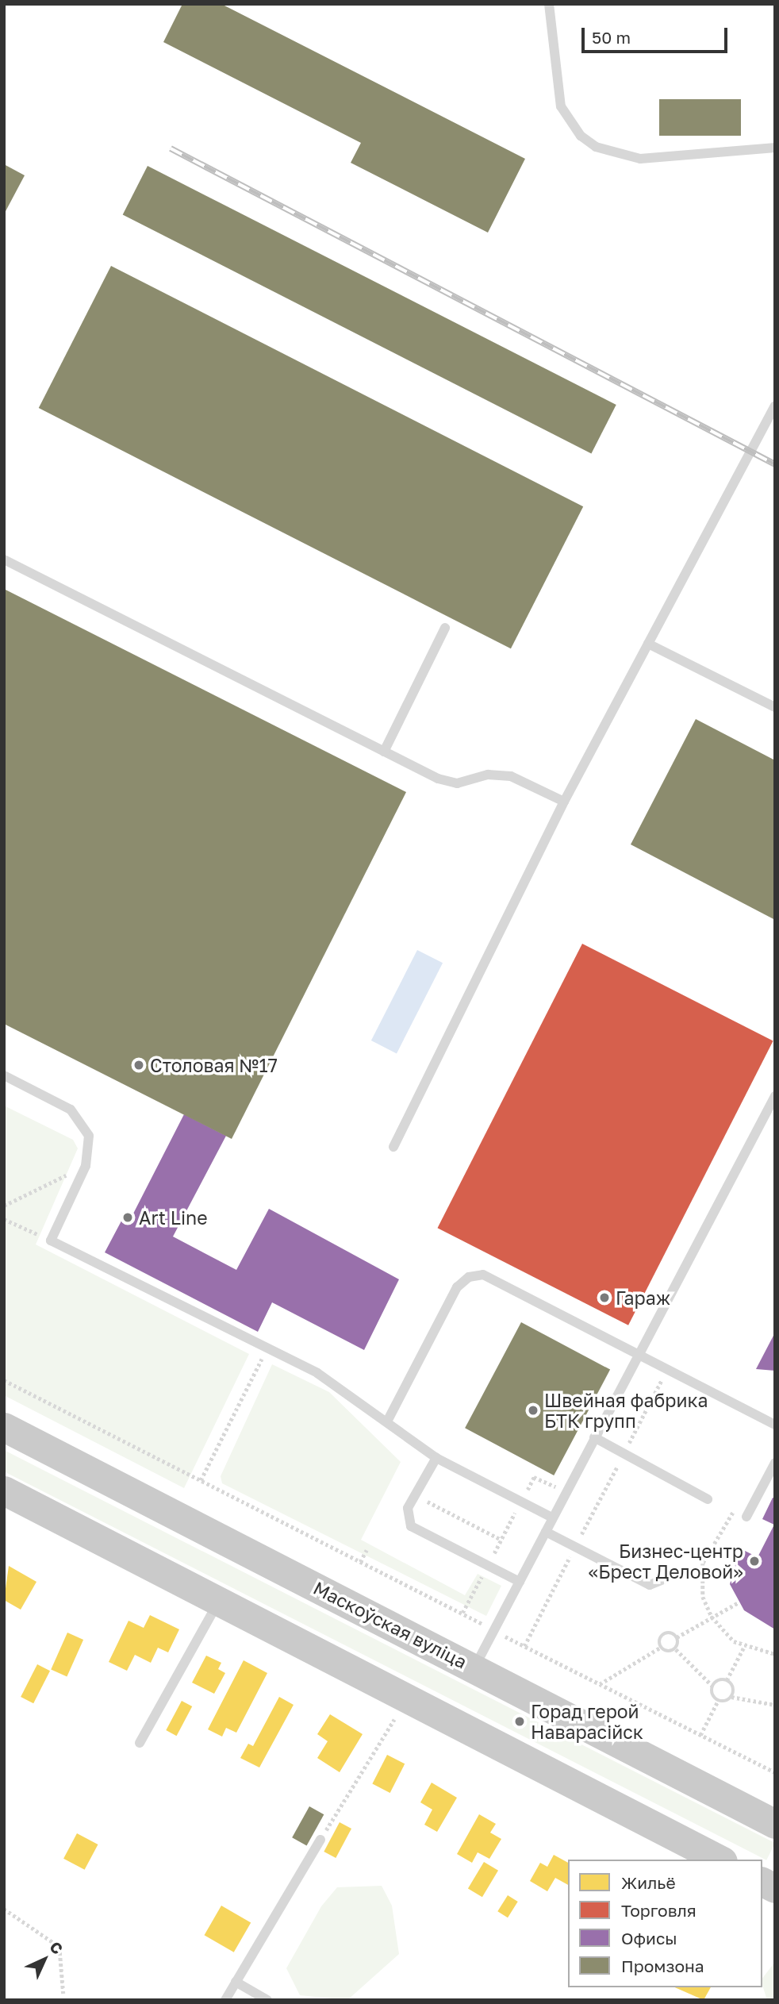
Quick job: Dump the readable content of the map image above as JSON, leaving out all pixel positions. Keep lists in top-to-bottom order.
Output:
{
  "streets": {
    "main road": ["Маскоўская вуліца"]
  },
  "places": [
    "Столовая №17",
    "Art Line",
    "Гараж",
    "Швейная фабрика БТК групп",
    "Бизнес-центр «Брест Деловой»",
    "Горад герой Наварасійск"
  ],
  "legend": [
    "Жильё",
    "Торговля",
    "Офисы",
    "Промзона"
  ],
  "scale_bar": "50 m",
  "north": "top right"
}
